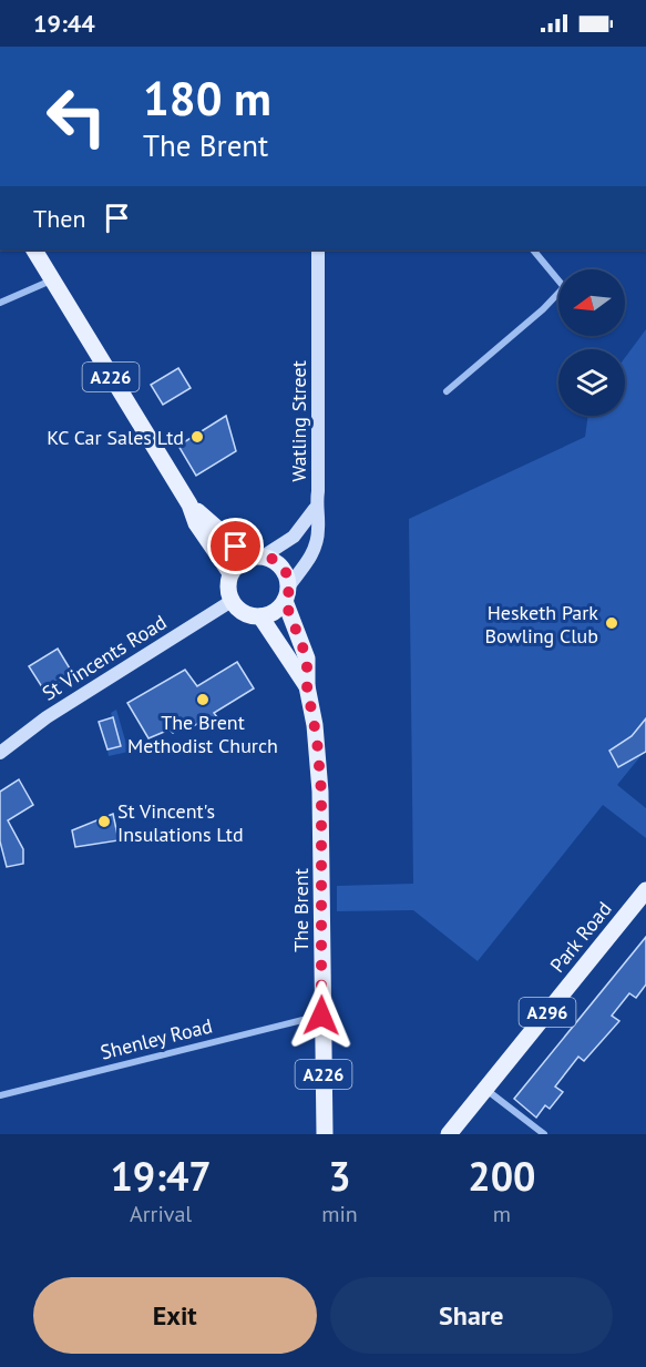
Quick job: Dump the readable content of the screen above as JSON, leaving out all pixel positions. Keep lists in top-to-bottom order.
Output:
{
  "streets": {
    "main road": [
      "A226",
      "Watling Street",
      "St Vincents Road",
      "The Brent",
      "Park Road",
      "A296"
    ],
    "street": ["Shenley Road"]
  },
  "crossings": [
    ["Watling Street", "St Vincents Road"],
    ["Watling Street", "The Brent"],
    ["St Vincents Road", "The Brent"],
    ["The Brent", "Shenley Road"]
  ],
  "places": [
    "KC Car Sales Ltd",
    "Hesketh Park Bowling Club",
    "The Brent Methodist Church",
    "St Vincent's Insulations Ltd"
  ],
  "north": "left",
  "page": {
    "status": "19:44",
    "turn": ["180 m", "The Brent"],
    "then": "Then",
    "eta": [
      "19:47",
      "Arrival",
      "3",
      "min",
      "200",
      "m"
    ],
    "buttons": ["Exit", "Share"]
  }
}
